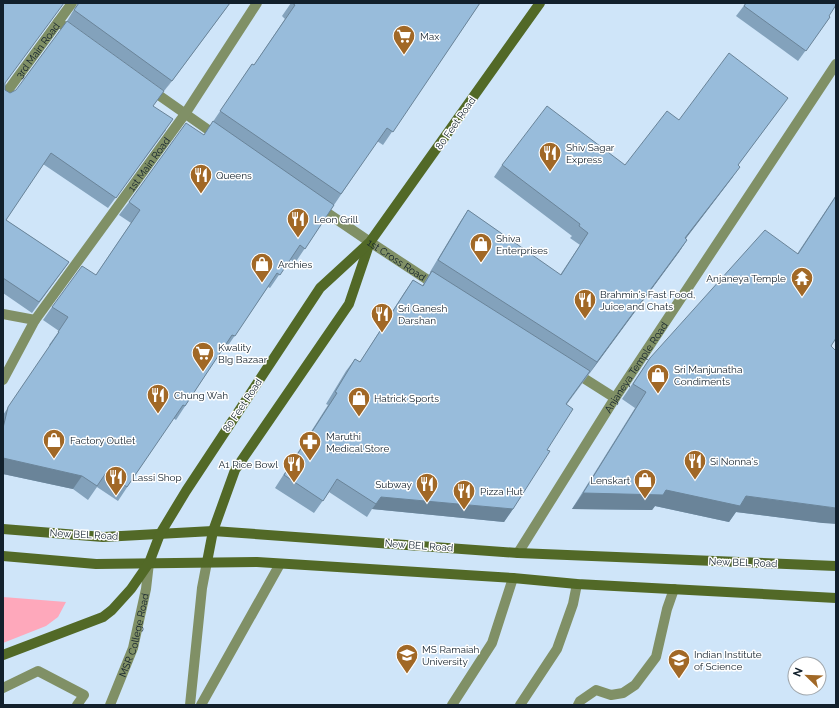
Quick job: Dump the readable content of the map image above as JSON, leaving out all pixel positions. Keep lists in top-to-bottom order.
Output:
{
  "streets": {
    "main road": ["80 Feet Road", "New BEL Road"],
    "street": [
      "3rd Main Road",
      "1st Main Road",
      "1st Cross Road",
      "Anjaneya Temple Road",
      "MSR College Road"
    ]
  },
  "crossings": [
    ["80 Feet Road", "1st Cross Road"],
    ["80 Feet Road", "New BEL Road"],
    ["80 Feet Road", "MSR College Road"],
    ["Anjaneya Temple Road", "New BEL Road"]
  ],
  "places": {
    "supermarket": ["Max", "Kwality BIg Bazaar"],
    "restaurant": [
      "Shiv Sagar Express",
      "Queens",
      "Leon Grill",
      "Brahmin's Fast Food, Juice and Chats",
      "Sri Ganesh Darshan",
      "Chung Wah",
      "Si Nonna's",
      "A1 Rice Bowl",
      "Lassi Shop",
      "Subway",
      "Pizza Hut"
    ],
    "shop": [
      "Shiva Enterprises",
      "Archies",
      "Sri Manjunatha Condiments",
      "Hatrick Sports",
      "Factory Outlet",
      "Lenskart"
    ],
    "temple": ["Anjaneya Temple"],
    "pharmacy": ["Maruthi Medical Store"],
    "school or university": ["MS Ramaiah University", "Indian Institute of Science"]
  },
  "north": "top left"
}
